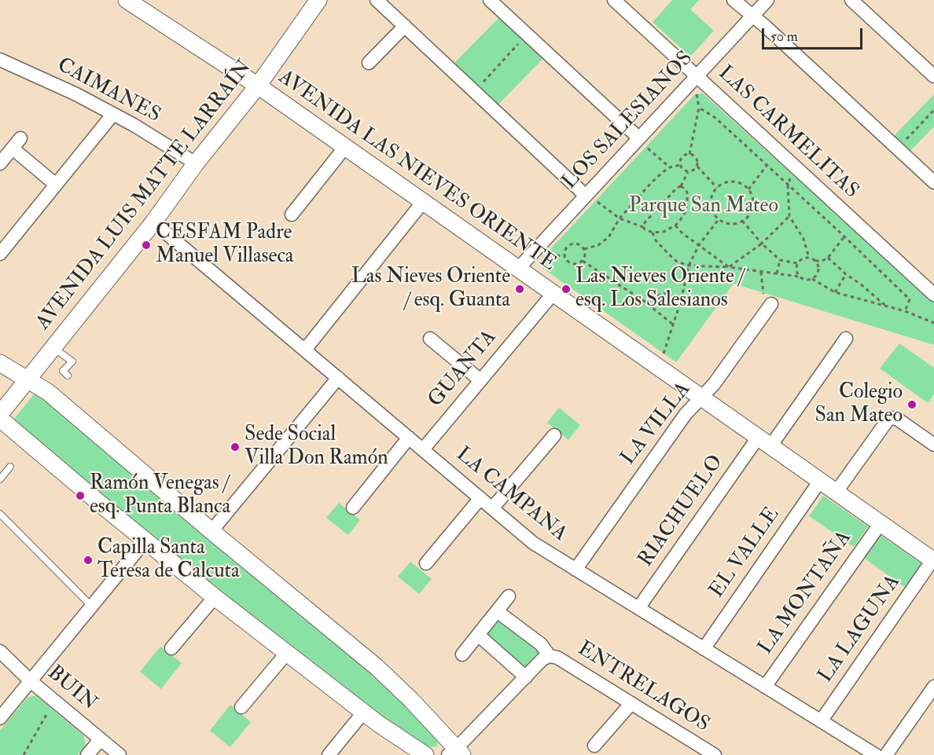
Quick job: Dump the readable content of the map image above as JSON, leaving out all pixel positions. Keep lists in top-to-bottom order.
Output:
{
  "streets": {
    "street": [
      "CAIMANES",
      "LOS SALESIANOS",
      "LAS CARMELITAS",
      "AVENIDA LAS NIEVES ORIENTE",
      "AVENIDA LUIS MATTE LARRAÍN",
      "GUANTA",
      "LA VILLA",
      "LA CAMPANA",
      "RIACHUELO",
      "EL VALLE",
      "LA MONTAÑA",
      "LA LAGUNA",
      "ENTRELAGOS",
      "BUIN"
    ]
  },
  "crossings": [
    ["CAIMANES", "AVENIDA LUIS MATTE LARRAÍN"],
    ["LOS SALESIANOS", "LAS CARMELITAS"],
    ["LOS SALESIANOS", "AVENIDA LAS NIEVES ORIENTE"],
    ["AVENIDA LAS NIEVES ORIENTE", "AVENIDA LUIS MATTE LARRAÍN"],
    ["AVENIDA LAS NIEVES ORIENTE", "GUANTA"],
    ["AVENIDA LAS NIEVES ORIENTE", "LA VILLA"],
    ["AVENIDA LAS NIEVES ORIENTE", "RIACHUELO"],
    ["AVENIDA LAS NIEVES ORIENTE", "EL VALLE"],
    ["AVENIDA LAS NIEVES ORIENTE", "LA MONTAÑA"],
    ["AVENIDA LAS NIEVES ORIENTE", "LA LAGUNA"],
    ["AVENIDA LUIS MATTE LARRAÍN", "LA CAMPANA"],
    ["GUANTA", "LA CAMPANA"],
    ["LA VILLA", "LA CAMPANA"],
    ["LA CAMPANA", "RIACHUELO"],
    ["LA CAMPANA", "EL VALLE"],
    ["LA CAMPANA", "LA MONTAÑA"],
    ["LA CAMPANA", "LA LAGUNA"]
  ],
  "parks": ["Parque San Mateo"],
  "places": [
    "CESFAM Padre Manuel Villaseca",
    "Las Nieves Oriente / esq. Guanta",
    "Las Nieves Oriente / esq. Los Salesianos",
    "Colegio San Mateo",
    "Sede Social Villa Don Ramón",
    "Ramón Venegas / esq. Punta Blanca",
    "Capilla Santa Teresa de Calcuta"
  ],
  "scale_bar": "50 m"
}
